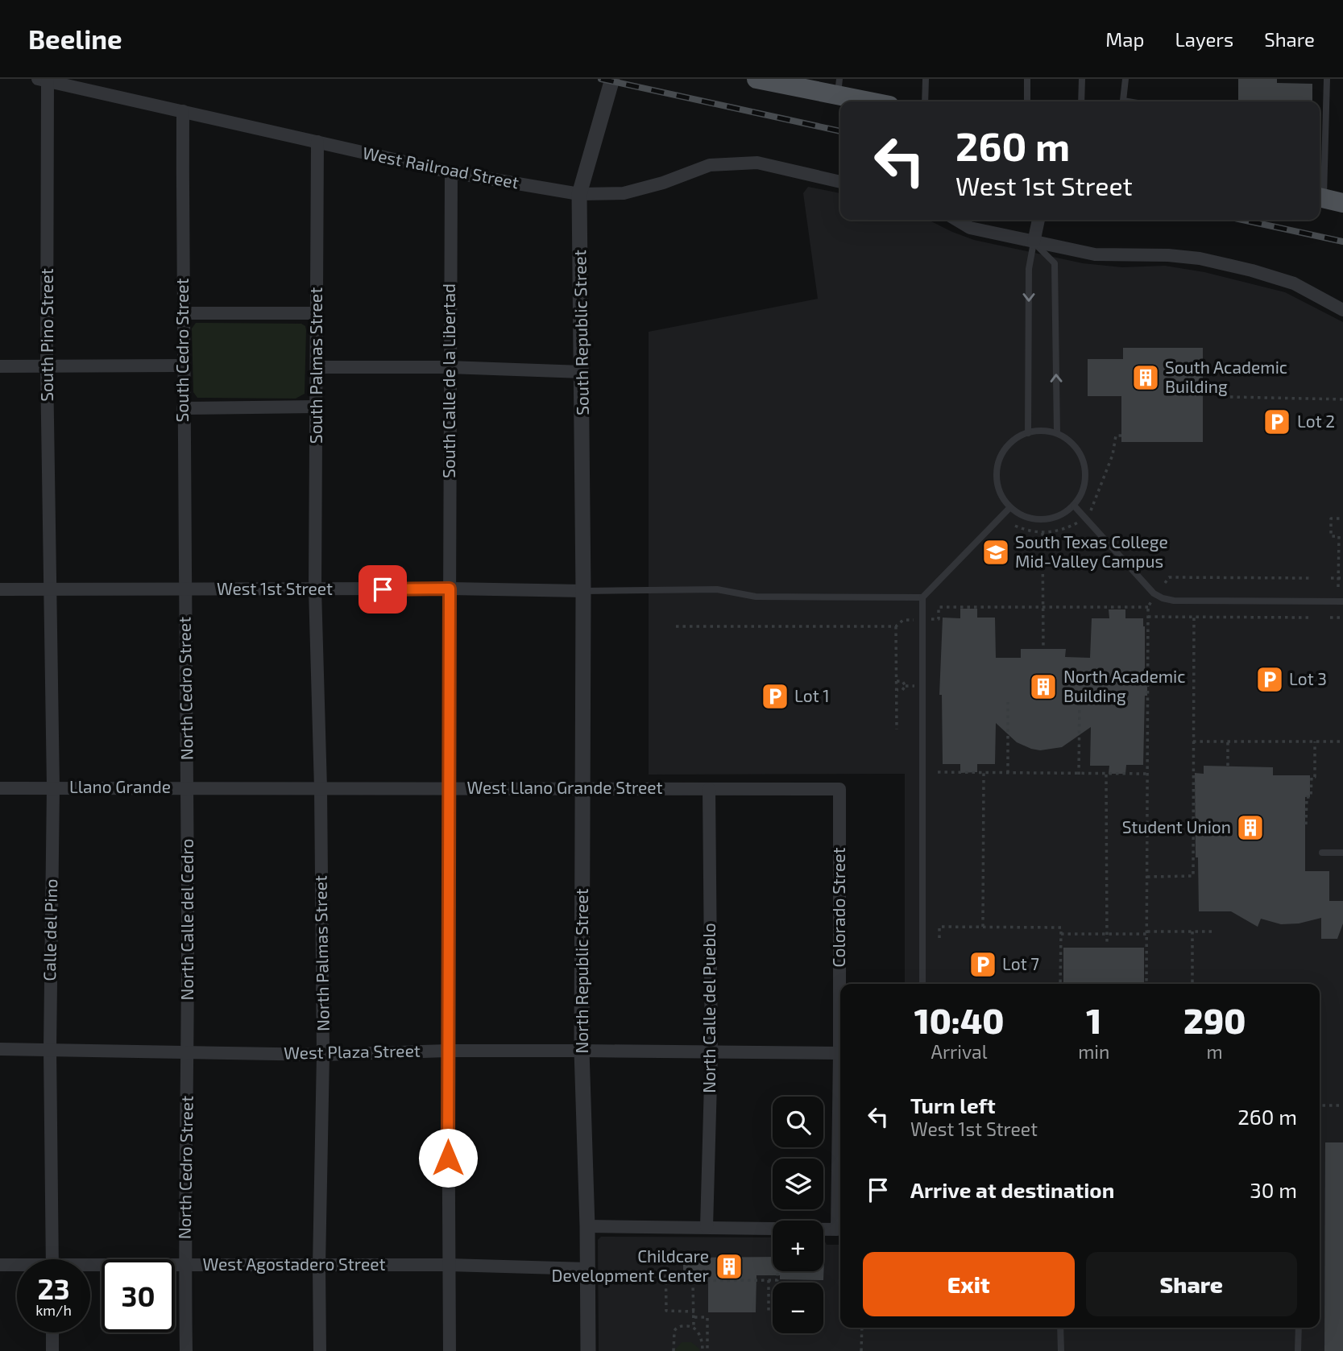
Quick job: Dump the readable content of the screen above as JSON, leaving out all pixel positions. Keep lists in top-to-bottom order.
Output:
{
  "streets": {
    "street": [
      "West Railroad Street",
      "South Republic Street",
      "South Pino Street",
      "South Cedro Street",
      "South Palmas Street",
      "South Calle de la Libertad",
      "West 1st Street",
      "North Cedro Street",
      "Llano Grande",
      "West Llano Grande Street",
      "Colorado Street",
      "North Calle del Cedro",
      "Calle del Pino",
      "North Palmas Street",
      "North Republic Street",
      "North Calle del Pueblo",
      "West Plaza Street",
      "West Agostadero Street"
    ]
  },
  "crossings": [
    ["West Railroad Street", "South Republic Street"],
    ["West Railroad Street", "South Pino Street"],
    ["West Railroad Street", "South Cedro Street"],
    ["West Railroad Street", "South Palmas Street"],
    ["West Railroad Street", "South Calle de la Libertad"],
    ["South Republic Street", "West 1st Street"],
    ["South Republic Street", "North Republic Street"],
    ["South Pino Street", "West 1st Street"],
    ["South Pino Street", "Calle del Pino"],
    ["South Cedro Street", "West 1st Street"],
    ["South Cedro Street", "North Cedro Street"],
    ["South Palmas Street", "West 1st Street"],
    ["South Palmas Street", "North Palmas Street"],
    ["South Calle de la Libertad", "West 1st Street"],
    ["South Calle de la Libertad", "West Llano Grande Street"],
    ["South Calle de la Libertad", "West Plaza Street"],
    ["South Calle de la Libertad", "West Agostadero Street"],
    ["West 1st Street", "North Cedro Street"],
    ["West 1st Street", "Calle del Pino"],
    ["West 1st Street", "North Palmas Street"],
    ["West 1st Street", "North Republic Street"],
    ["North Cedro Street", "Llano Grande"],
    ["North Cedro Street", "West Llano Grande Street"],
    ["North Cedro Street", "North Calle del Cedro"],
    ["North Cedro Street", "West Plaza Street"],
    ["North Cedro Street", "West Agostadero Street"],
    ["Llano Grande", "West Llano Grande Street"],
    ["Llano Grande", "North Calle del Cedro"],
    ["Llano Grande", "Calle del Pino"],
    ["West Llano Grande Street", "Colorado Street"],
    ["West Llano Grande Street", "North Calle del Cedro"],
    ["West Llano Grande Street", "North Palmas Street"],
    ["West Llano Grande Street", "North Republic Street"],
    ["West Llano Grande Street", "North Calle del Pueblo"],
    ["Colorado Street", "North Calle del Pueblo"],
    ["Colorado Street", "West Plaza Street"],
    ["North Calle del Cedro", "West Plaza Street"],
    ["Calle del Pino", "West Plaza Street"],
    ["North Palmas Street", "West Plaza Street"],
    ["North Palmas Street", "West Agostadero Street"],
    ["North Republic Street", "West Plaza Street"],
    ["North Republic Street", "West Agostadero Street"],
    ["North Calle del Pueblo", "West Plaza Street"]
  ],
  "places": {
    "building": [
      "South Academic Building",
      "North Academic Building",
      "Student Union",
      "Childcare Development Center"
    ],
    "parking": [
      "Lot 2",
      "Lot 3",
      "Lot 1",
      "Lot 7"
    ],
    "school or university": ["South Texas College Mid-Valley Campus"]
  },
  "page": {
    "header": "Beeline",
    "nav": ["Map", "Layers", "Share"],
    "turn": ["260 m", "West 1st Street"],
    "eta": [
      "10:40",
      "Arrival",
      "1",
      "min",
      "290",
      "m"
    ],
    "list": [
      {
        "name": "Turn left",
        "note": "West 1st Street",
        "value": "260 m"
      },
      {
        "name": "Arrive at destination",
        "value": "30 m"
      }
    ],
    "map_buttons": ["+", "−"],
    "buttons": ["Exit", "Share"],
    "speed": "23 km/h",
    "limit": "30"
  }
}
